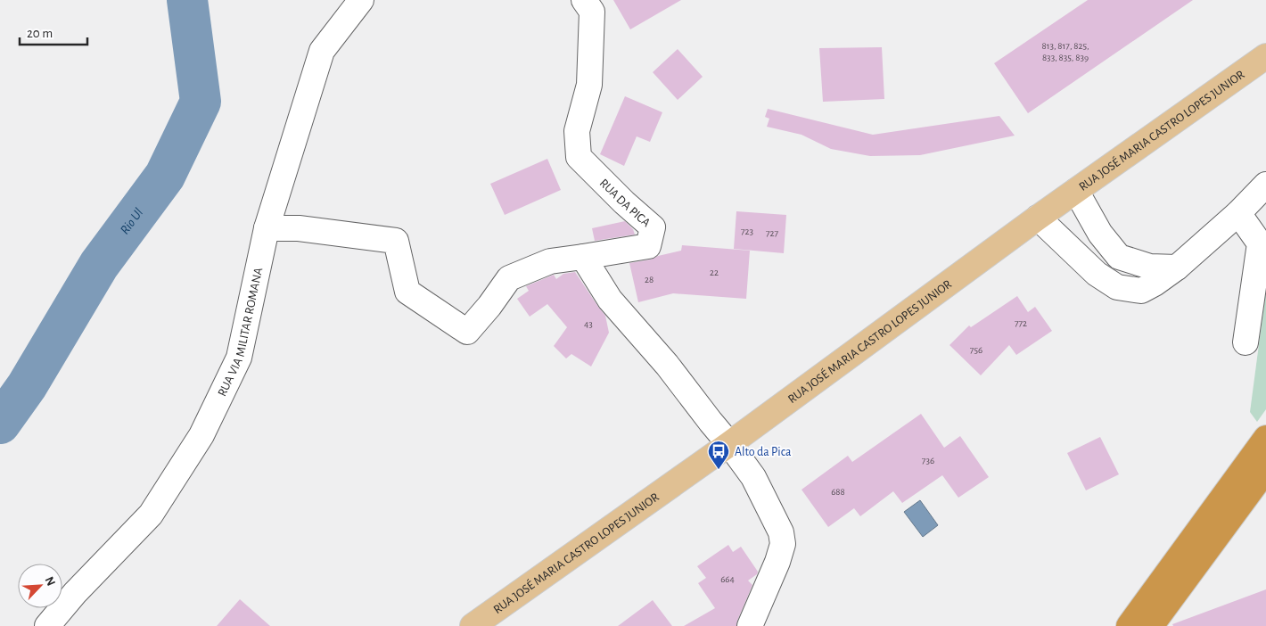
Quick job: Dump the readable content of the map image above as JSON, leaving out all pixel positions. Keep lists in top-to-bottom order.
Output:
{
  "streets": {
    "main road": ["RUA JOSÉ MARIA CASTRO LOPES JUNIOR"],
    "street": ["RUA DA PICA", "RUA VIA MILITAR ROMANA"]
  },
  "water": ["Rio Ul"],
  "places": {
    "bus stop": ["Alto da Pica"]
  },
  "house_numbers": [
    "813, 817, 825, 833, 835, 839",
    "723",
    "727",
    "22",
    "28",
    "772",
    "43",
    "756",
    "736",
    "688",
    "664"
  ],
  "scale_bar": "20 m",
  "north": "top right"
}
